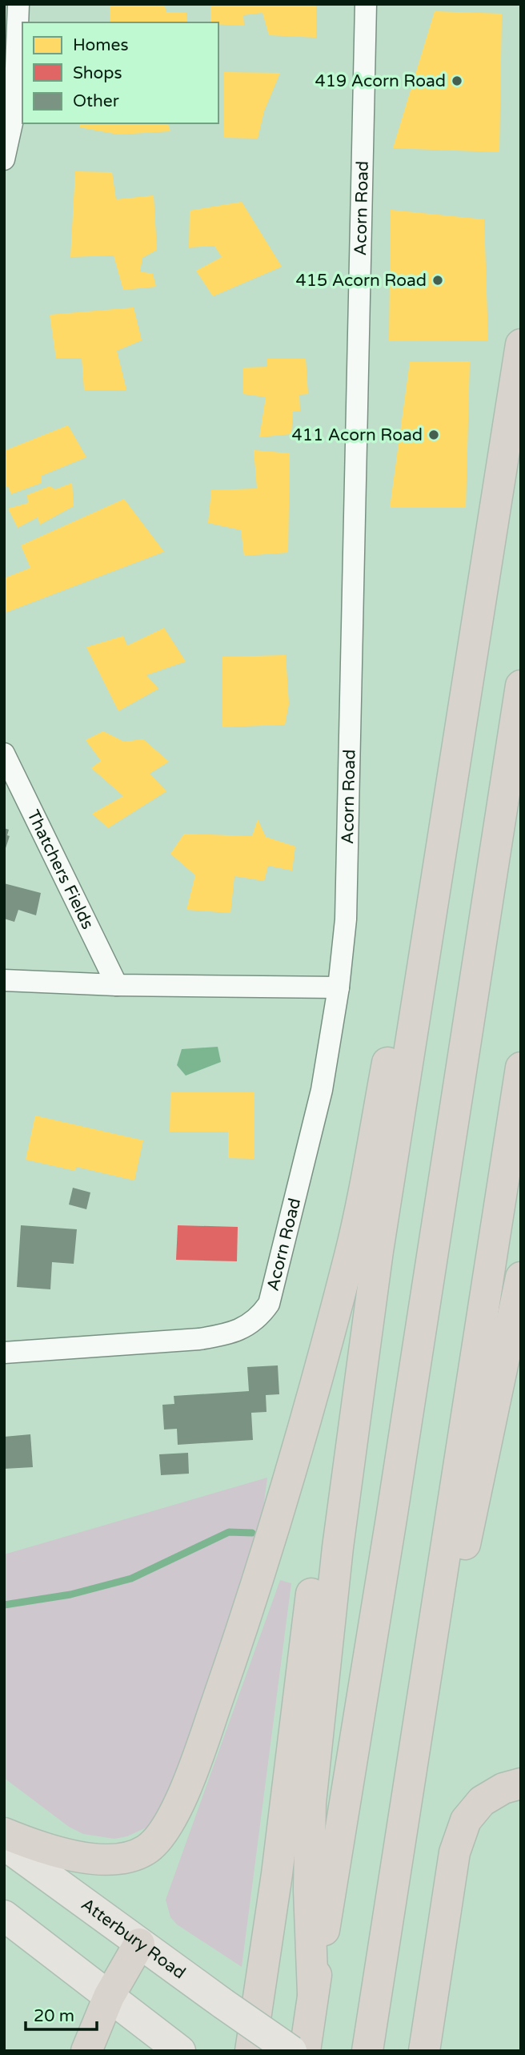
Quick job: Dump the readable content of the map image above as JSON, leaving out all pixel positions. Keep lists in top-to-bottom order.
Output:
{
  "streets": {
    "main road": ["Atterbury Road"],
    "street": ["Acorn Road", "Thatchers Fields"]
  },
  "places": ["419 Acorn Road", "415 Acorn Road", "411 Acorn Road"],
  "legend": ["Homes", "Shops", "Other"],
  "scale_bar": "20 m"
}
